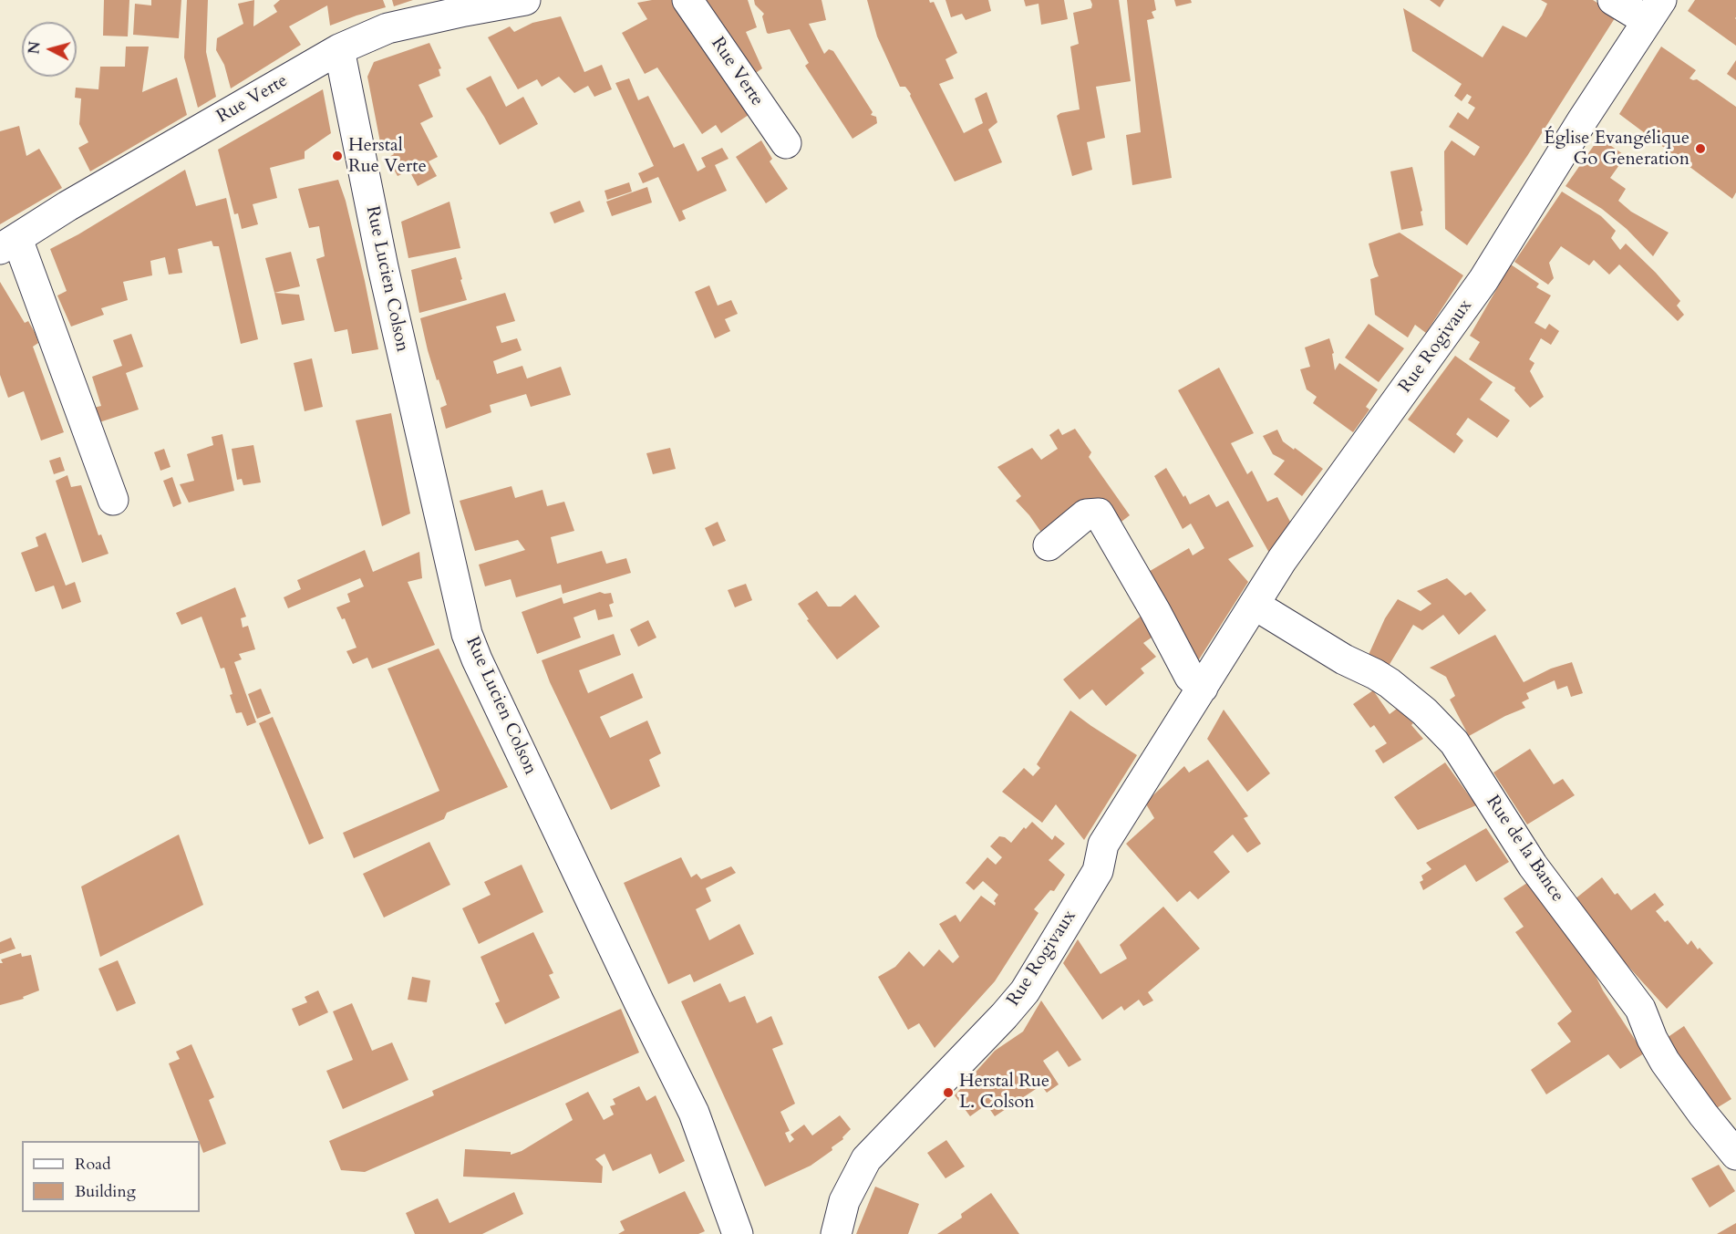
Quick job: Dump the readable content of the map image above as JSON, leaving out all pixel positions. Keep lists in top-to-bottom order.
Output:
{
  "streets": {
    "street": [
      "Rue Verte",
      "Rue Lucien Colson",
      "Rue Rogivaux",
      "Rue de la Bance"
    ]
  },
  "crossings": [
    ["Rue Verte", "Rue Lucien Colson"],
    ["Rue Rogivaux", "Rue de la Bance"]
  ],
  "places": ["Église Evangélique Go Generation", "Herstal Rue Verte", "Herstal Rue L. Colson"],
  "legend": ["Road", "Building"],
  "north": "left"
}
